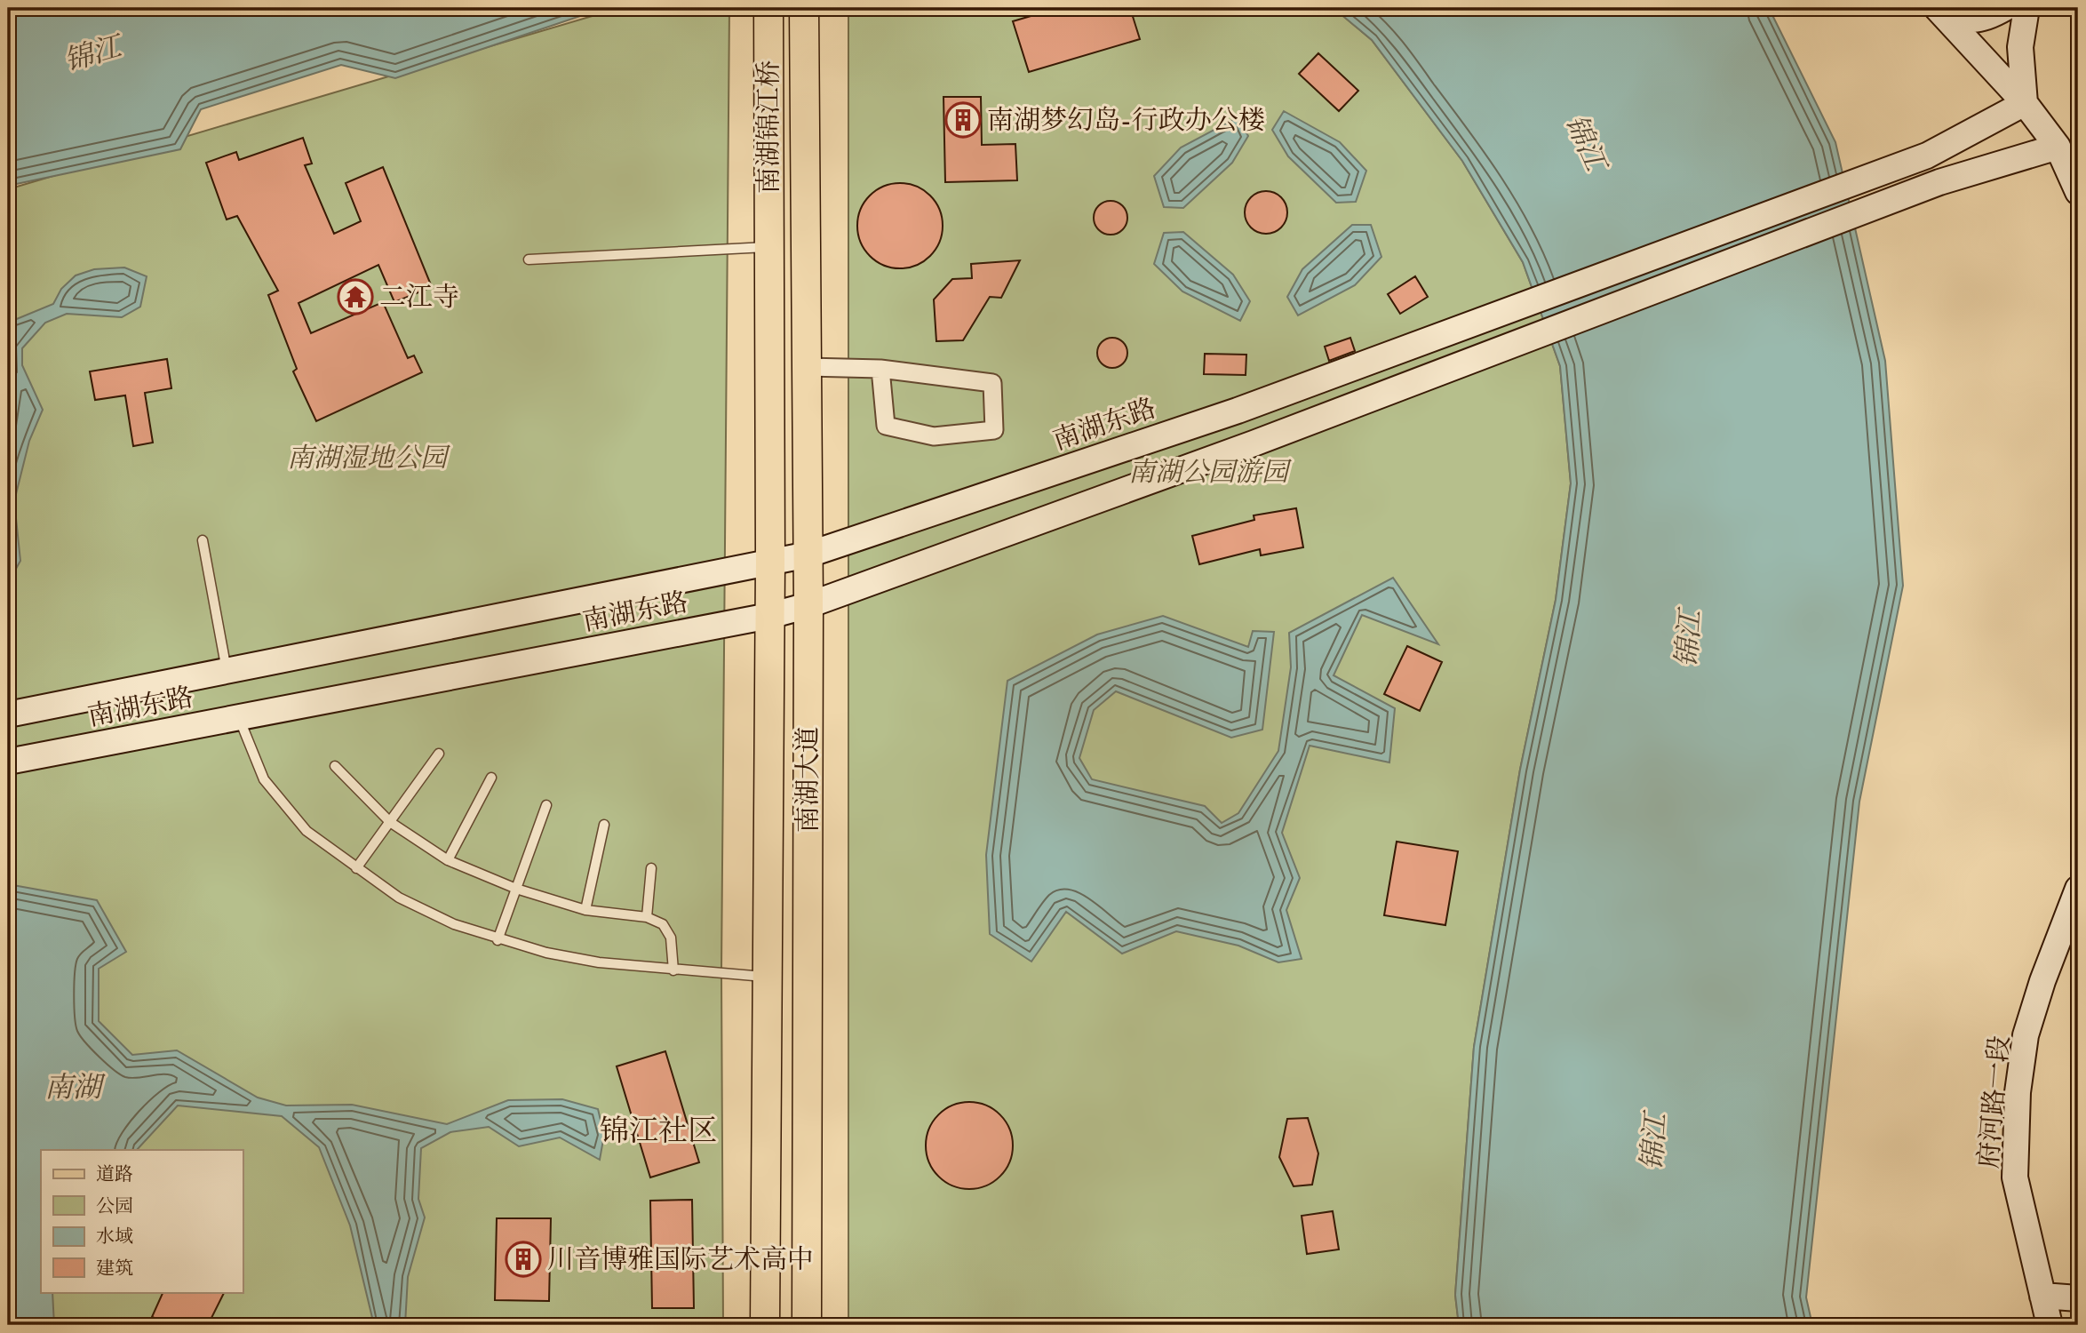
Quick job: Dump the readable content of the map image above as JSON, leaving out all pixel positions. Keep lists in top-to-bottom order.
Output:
{
  "streets": {
    "main road": [
      "南湖锦江桥",
      "南湖东路",
      "南湖大道",
      "府河路一段"
    ]
  },
  "crossings": [
    ["南湖锦江桥", "南湖大道"],
    ["南湖东路", "南湖大道"]
  ],
  "districts": ["锦江社区"],
  "water": ["锦江", "南湖"],
  "parks": ["南湖湿地公园", "南湖公园游园"],
  "places": {
    "building": ["南湖梦幻岛-行政办公楼", "川音博雅国际艺术高中"],
    "temple": ["二江寺"]
  },
  "legend": [
    "道路",
    "公园",
    "水域",
    "建筑"
  ]
}
